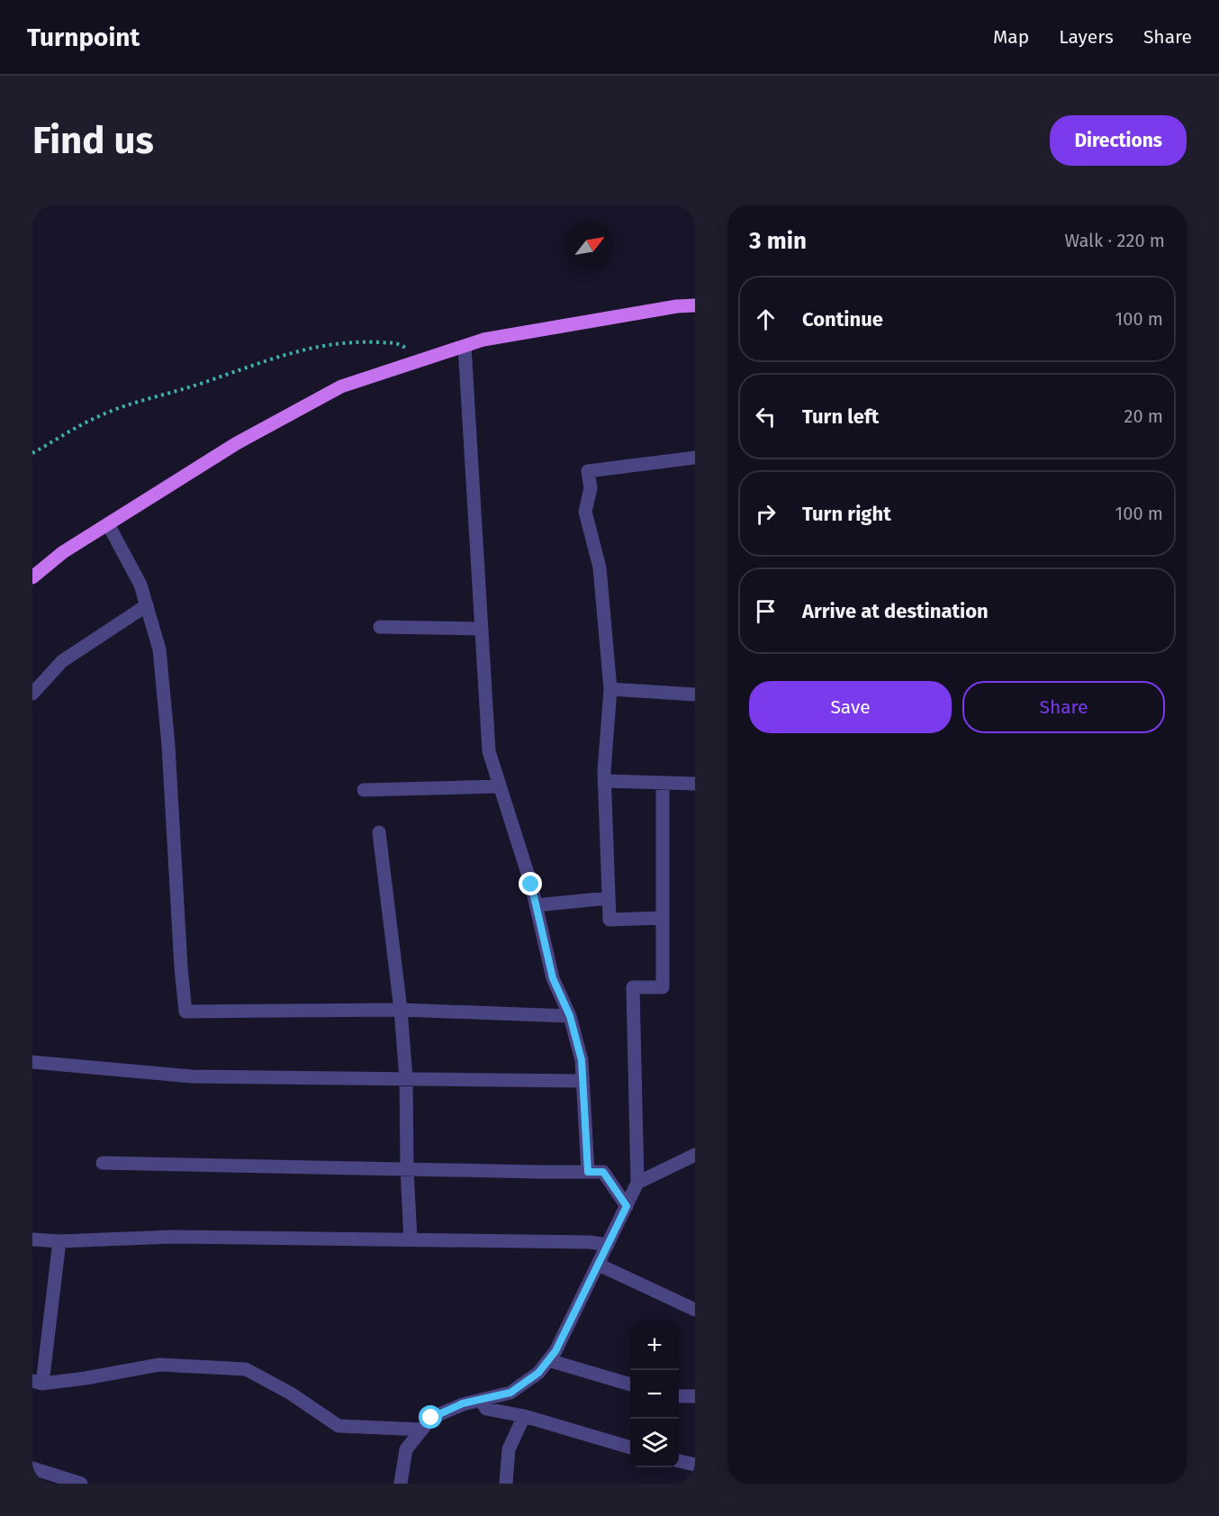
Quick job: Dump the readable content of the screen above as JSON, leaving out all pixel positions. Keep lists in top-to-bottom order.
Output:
{
  "north": "top right",
  "page": {
    "header": "Turnpoint",
    "nav": ["Map", "Layers", "Share"],
    "buttons": [
      "Directions",
      ["Save", "Share"]
    ],
    "title": "Find us",
    "heading": ["3 min", "Walk · 220 m"],
    "list": [
      ["Continue", "100 m"],
      ["Turn left", "20 m"],
      ["Turn right", "100 m"],
      "Arrive at destination"
    ],
    "map_buttons": ["+", "−"]
  }
}
